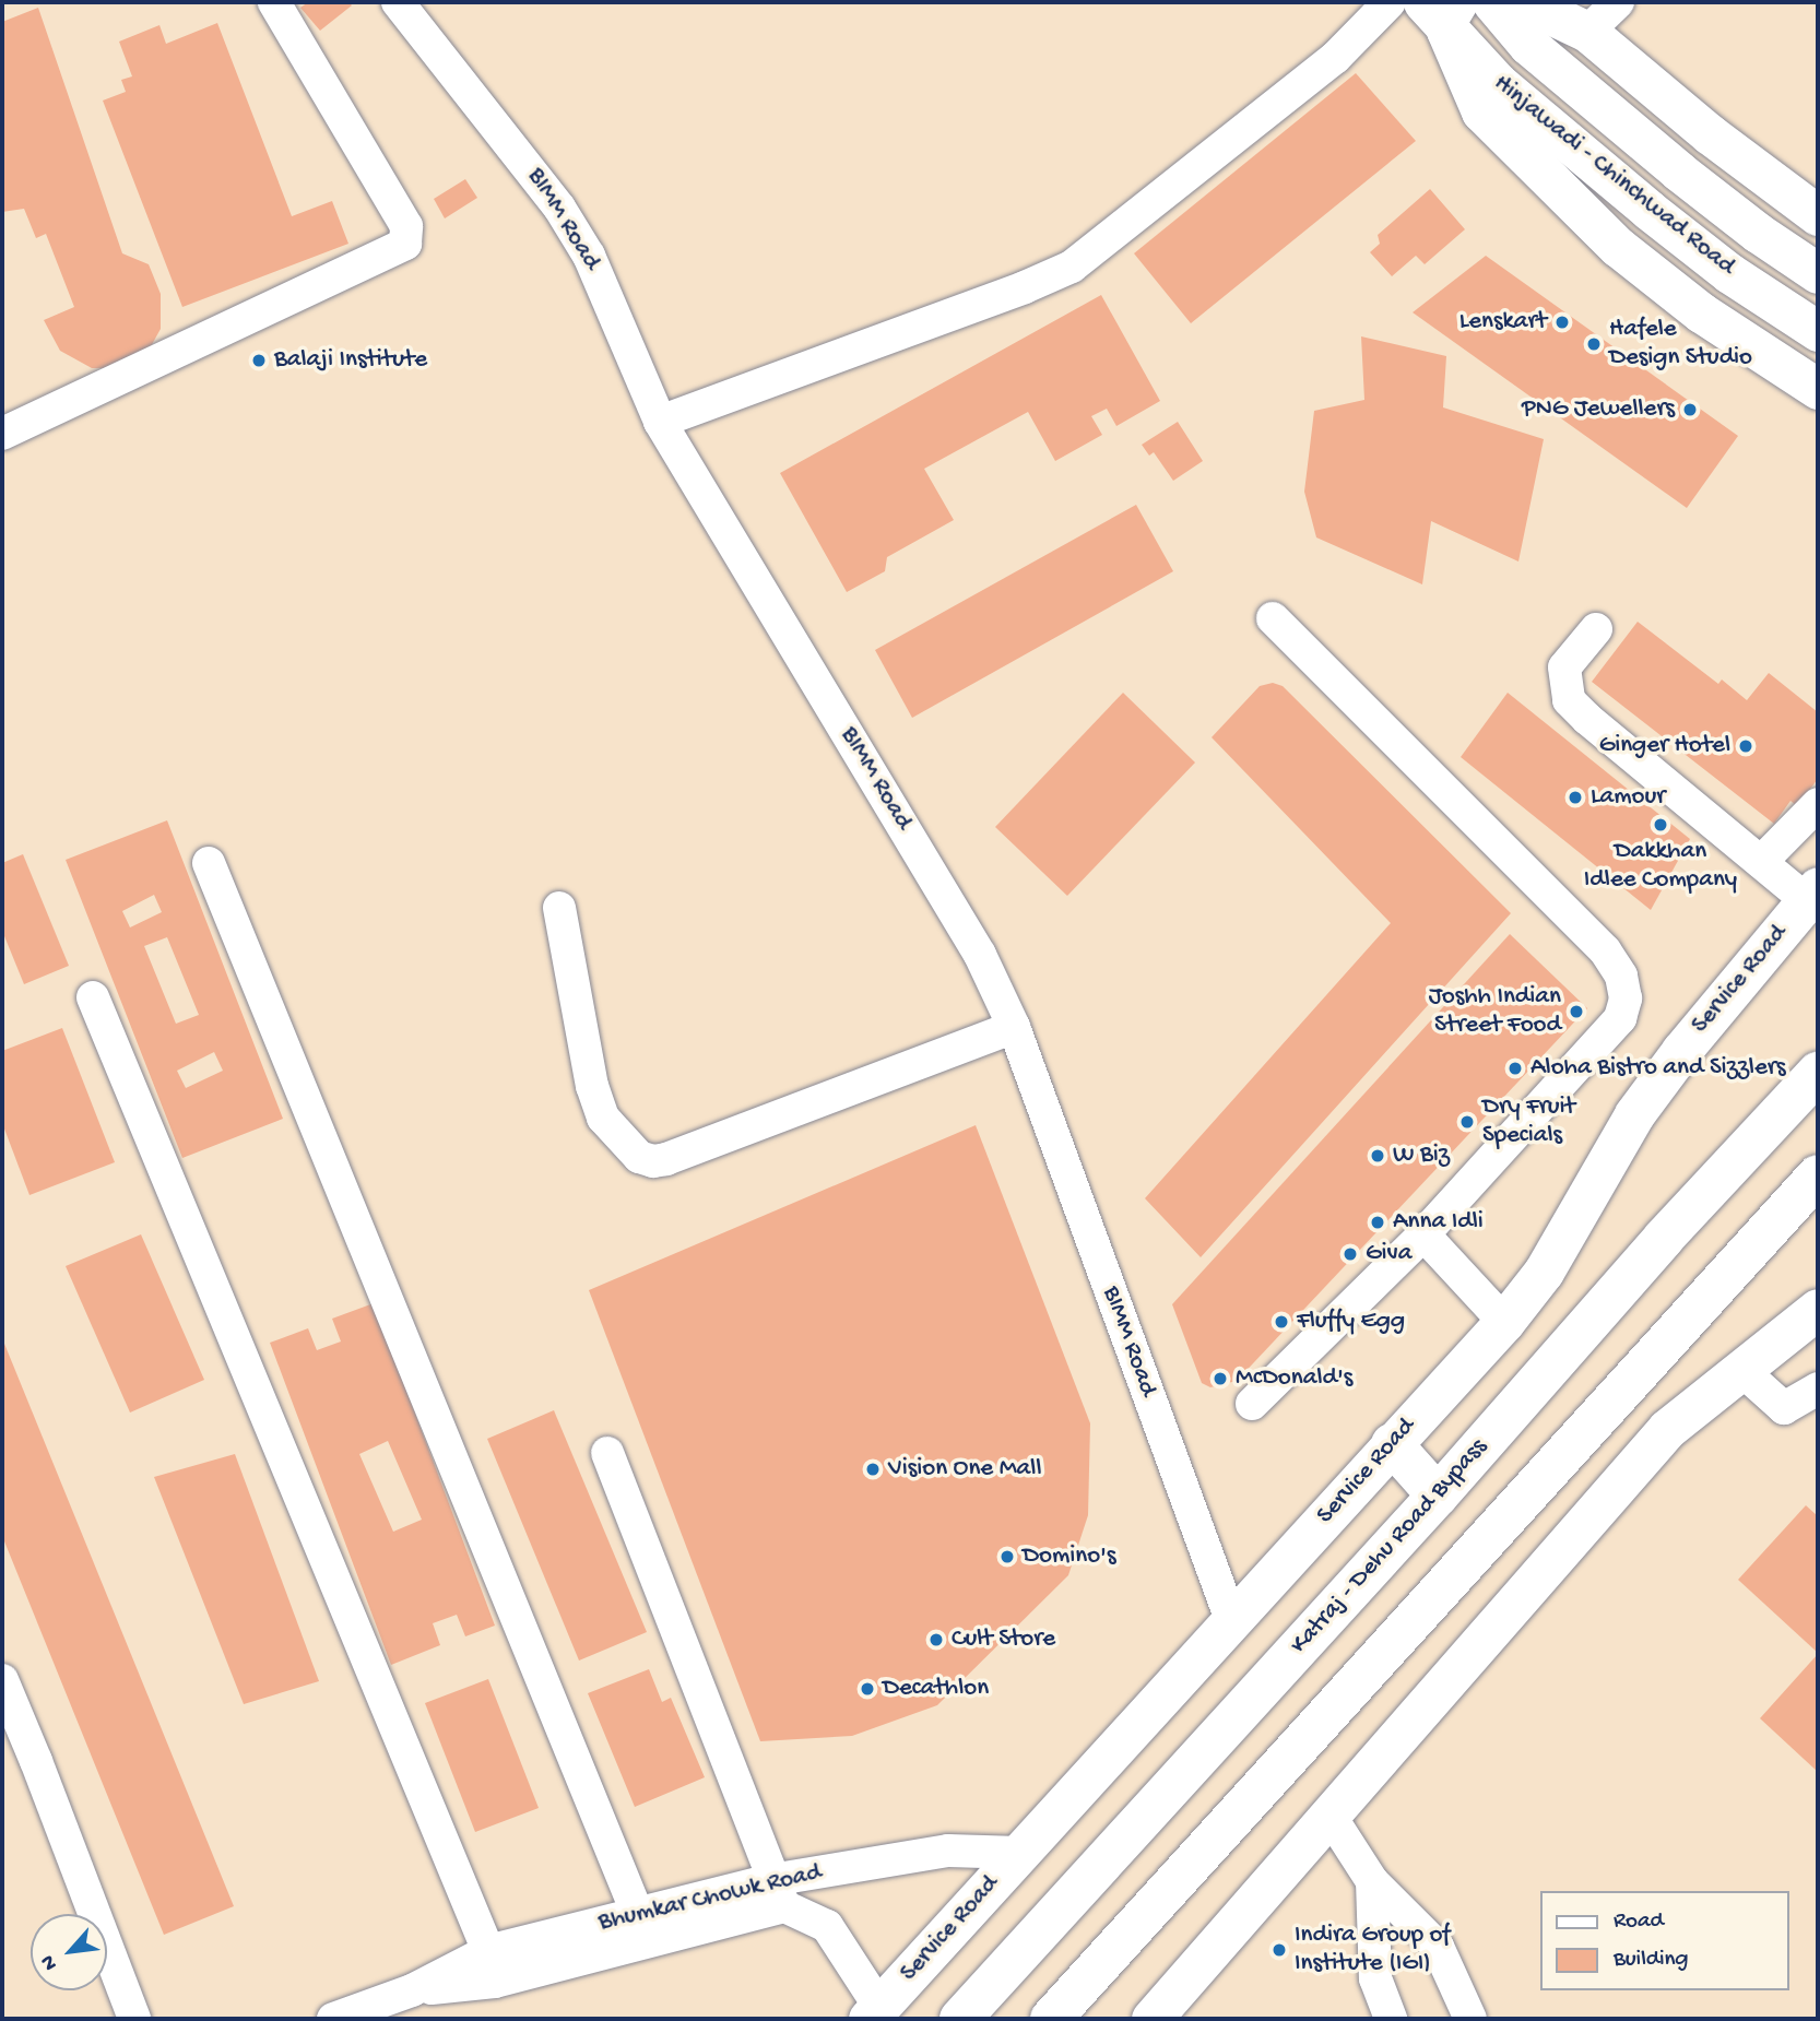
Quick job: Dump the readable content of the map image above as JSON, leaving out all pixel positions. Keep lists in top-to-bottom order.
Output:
{
  "streets": {
    "highway": ["Katraj - Dehu Road Bypass"],
    "main road": ["Hinjawadi - Chinchwad Road", "Service Road"],
    "street": ["BIMM Road", "Bhumkar Chowk Road"]
  },
  "crossings": [
    ["BIMM Road", "Service Road"],
    ["Service Road", "Bhumkar Chowk Road"]
  ],
  "places": [
    "Lenskart",
    "Hafele Design Studio",
    "Balaji Institute",
    "PNG Jewellers",
    "Ginger Hotel",
    "Lamour",
    "Dakkhan Idlee Company",
    "Joshh Indian Street Food",
    "Aloha Bistro and Sizzlers",
    "Dry Fruit Specials",
    "W Biz",
    "Anna Idli",
    "Giva",
    "Fluffy Egg",
    "McDonald's",
    "Vision One Mall",
    "Domino's",
    "Cult Store",
    "Decathlon",
    "Indira Group of Institute (IGI)"
  ],
  "legend": ["Road", "Building"],
  "north": "bottom left"
}
